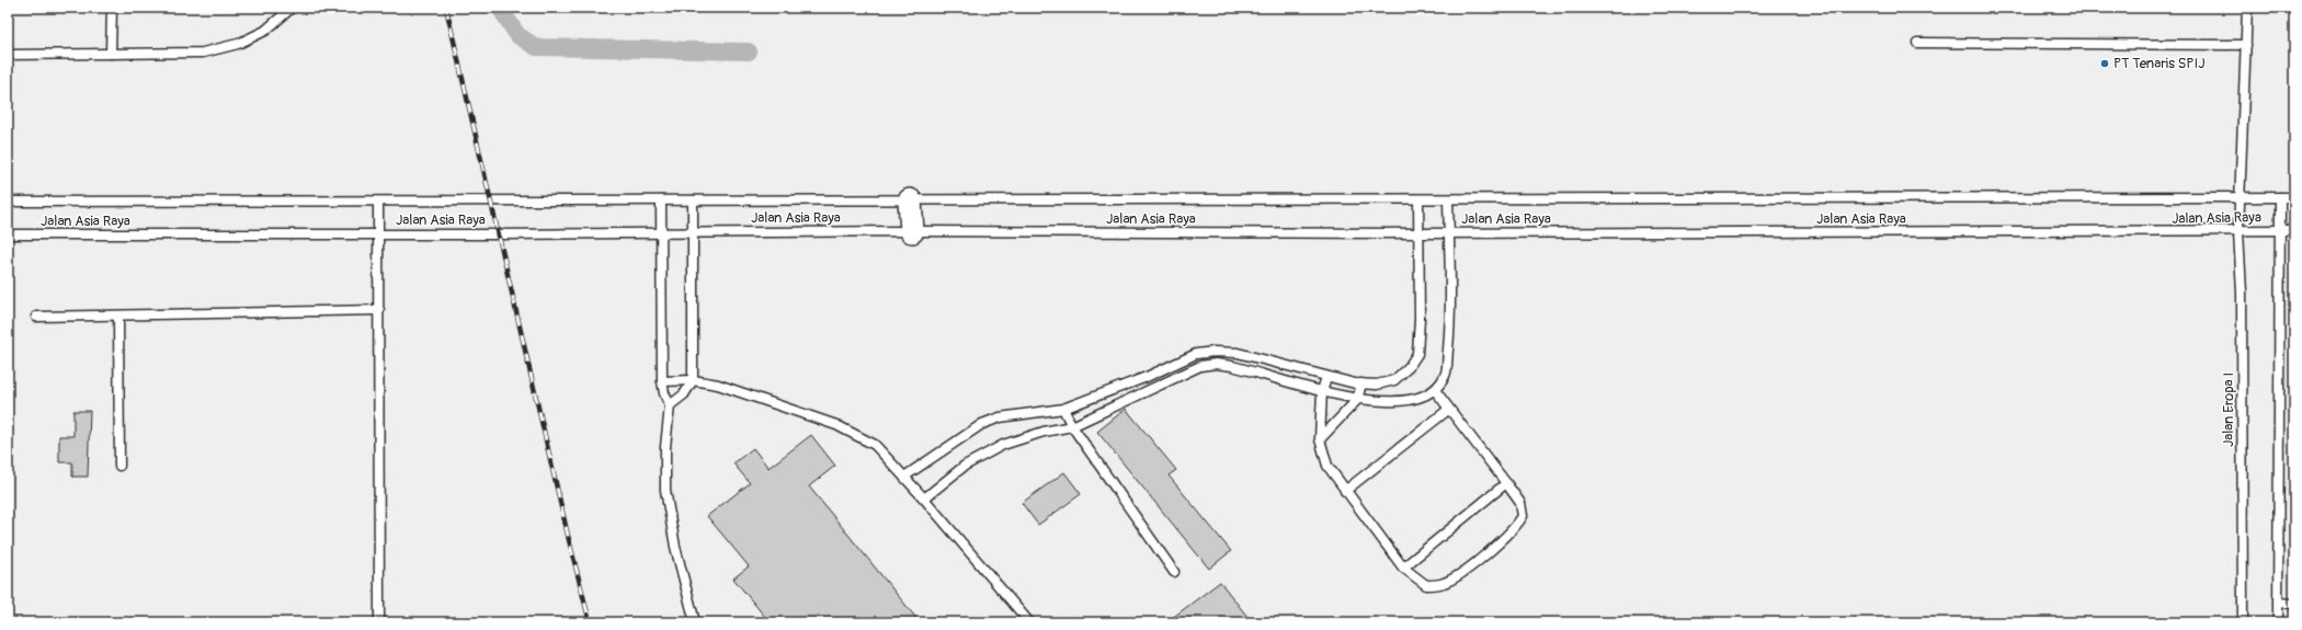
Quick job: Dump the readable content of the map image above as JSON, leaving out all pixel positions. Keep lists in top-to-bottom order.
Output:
{
  "streets": {
    "lane": ["Jalan Asia Raya", "Jalan Eropa I"]
  },
  "crossings": [
    ["Jalan Asia Raya", "Jalan Eropa I"]
  ],
  "places": ["PT Tenaris SPIJ"]
}
